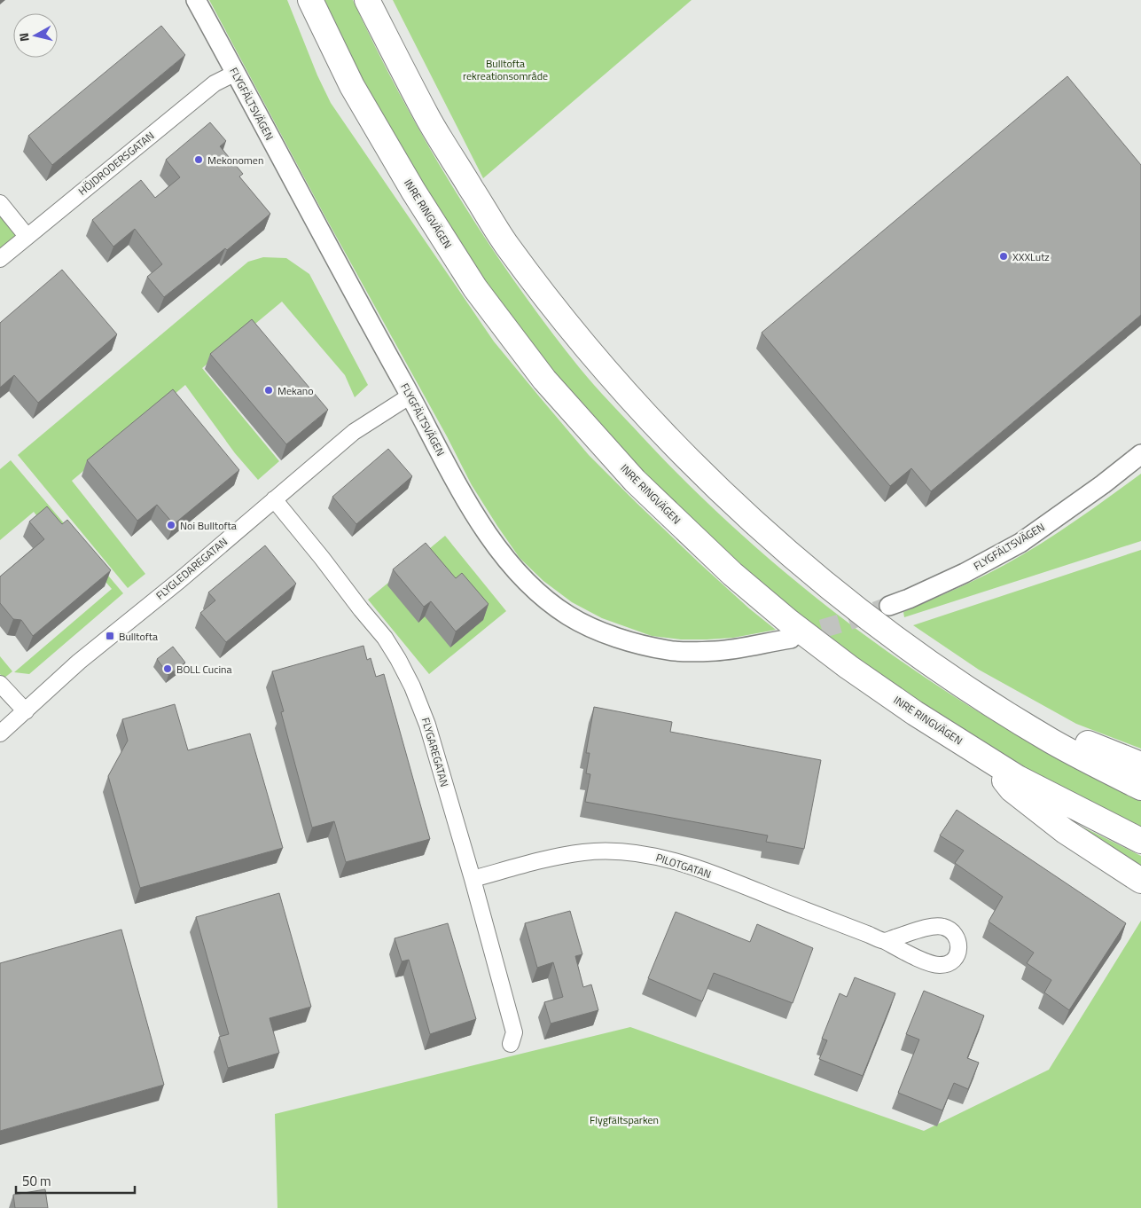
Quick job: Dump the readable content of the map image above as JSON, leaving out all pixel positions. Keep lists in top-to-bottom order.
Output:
{
  "streets": {
    "highway": ["INRE RINGVÄGEN"],
    "street": [
      "FLYGFÄLTSVÄGEN",
      "HÖJDRODERSGATAN",
      "FLYGLEDAREGATAN",
      "FLYGAREGATAN",
      "PILOTGATAN"
    ]
  },
  "crossings": [
    ["FLYGFÄLTSVÄGEN", "HÖJDRODERSGATAN"],
    ["FLYGFÄLTSVÄGEN", "FLYGLEDAREGATAN"],
    ["FLYGLEDAREGATAN", "FLYGAREGATAN"],
    ["FLYGAREGATAN", "PILOTGATAN"]
  ],
  "parks": ["Bulltofta rekreationsområde", "Flygfältsparken"],
  "places": {
    "other": [
      "Mekonomen",
      "XXXLutz",
      "Mekano",
      "Noi Bulltofta",
      "BOLL Cucina"
    ],
    "transit": ["Bulltofta"]
  },
  "scale_bar": "50 m",
  "north": "left"
}
